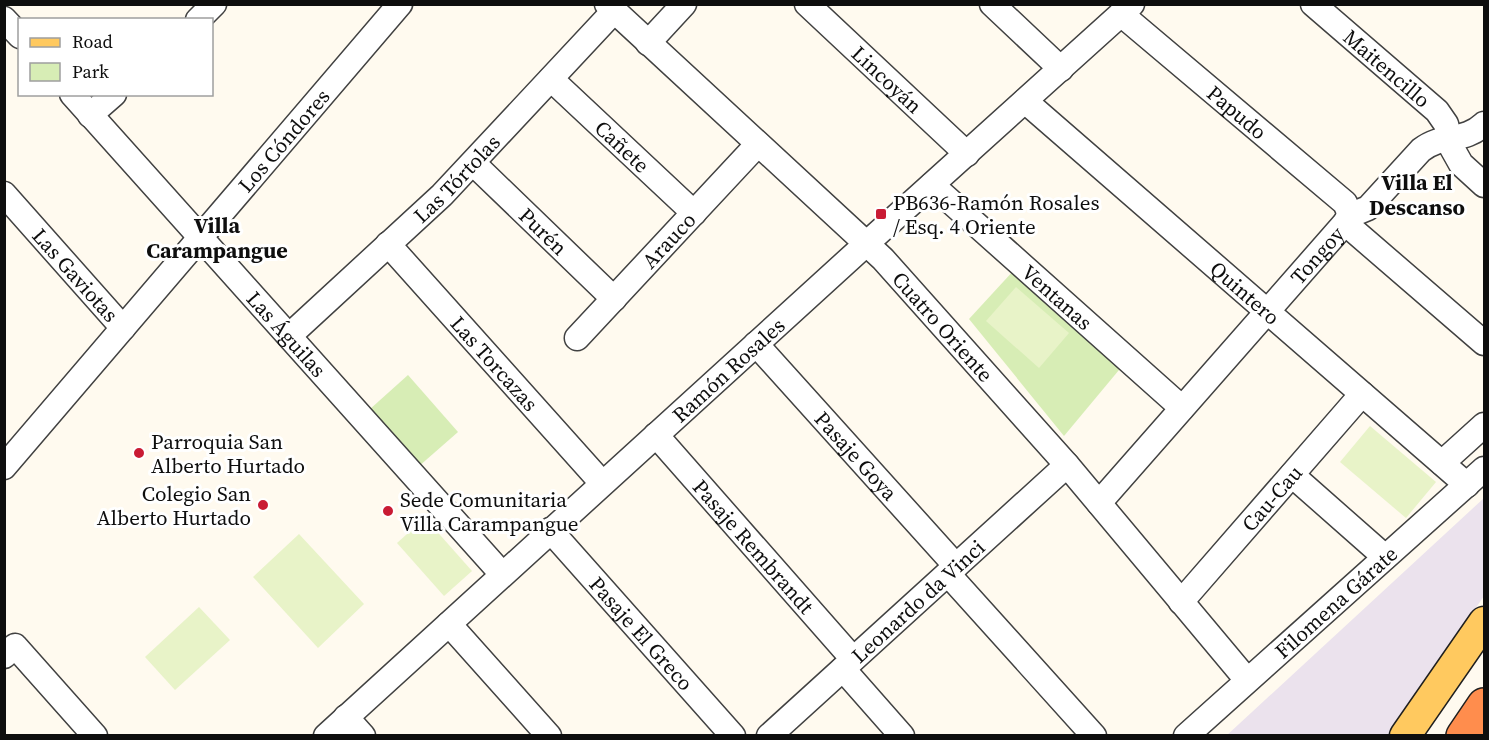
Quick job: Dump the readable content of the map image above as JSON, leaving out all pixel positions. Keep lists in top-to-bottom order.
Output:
{
  "streets": {
    "street": [
      "Maitencillo",
      "Lincoyán",
      "Papudo",
      "Los Cóndores",
      "Cañete",
      "Las Tórtolas",
      "Purén",
      "Arauco",
      "Tongoy",
      "Las Gaviotas",
      "Quintero",
      "Ventanas",
      "Cuatro Oriente",
      "Las Águilas",
      "Las Torcazas",
      "Ramón Rosales",
      "Pasaje Goya",
      "Cau-Cau",
      "Pasaje Rembrandt",
      "Leonardo da Vinci",
      "Filomena Gárate",
      "Pasaje El Greco"
    ]
  },
  "crossings": [
    ["Maitencillo", "Tongoy"],
    ["Lincoyán", "Ramón Rosales"],
    ["Papudo", "Tongoy"],
    ["Papudo", "Ramón Rosales"],
    ["Los Cóndores", "Las Gaviotas"],
    ["Los Cóndores", "Las Águilas"],
    ["Cañete", "Las Tórtolas"],
    ["Cañete", "Arauco"],
    ["Las Tórtolas", "Purén"],
    ["Las Tórtolas", "Cuatro Oriente"],
    ["Las Tórtolas", "Las Águilas"],
    ["Las Tórtolas", "Las Torcazas"],
    ["Purén", "Arauco"],
    ["Arauco", "Cuatro Oriente"],
    ["Tongoy", "Quintero"],
    ["Tongoy", "Ventanas"],
    ["Tongoy", "Cuatro Oriente"],
    ["Quintero", "Ramón Rosales"],
    ["Quintero", "Cau-Cau"],
    ["Quintero", "Filomena Gárate"],
    ["Ventanas", "Ramón Rosales"],
    ["Cuatro Oriente", "Ramón Rosales"],
    ["Cuatro Oriente", "Cau-Cau"],
    ["Cuatro Oriente", "Leonardo da Vinci"],
    ["Cuatro Oriente", "Filomena Gárate"],
    ["Las Águilas", "Ramón Rosales"],
    ["Las Torcazas", "Ramón Rosales"],
    ["Ramón Rosales", "Pasaje Goya"],
    ["Ramón Rosales", "Pasaje Rembrandt"],
    ["Ramón Rosales", "Pasaje El Greco"],
    ["Pasaje Goya", "Leonardo da Vinci"],
    ["Pasaje Rembrandt", "Leonardo da Vinci"]
  ],
  "districts": ["Villa El Descanso", "Villa Carampangue"],
  "places": {
    "transit": ["PB636-Ramón Rosales / Esq. 4 Oriente"],
    "other": ["Parroquia San Alberto Hurtado", "Colegio San Alberto Hurtado", "Sede Comunitaria Villa Carampangue"]
  },
  "legend": ["Road", "Park"]
}
